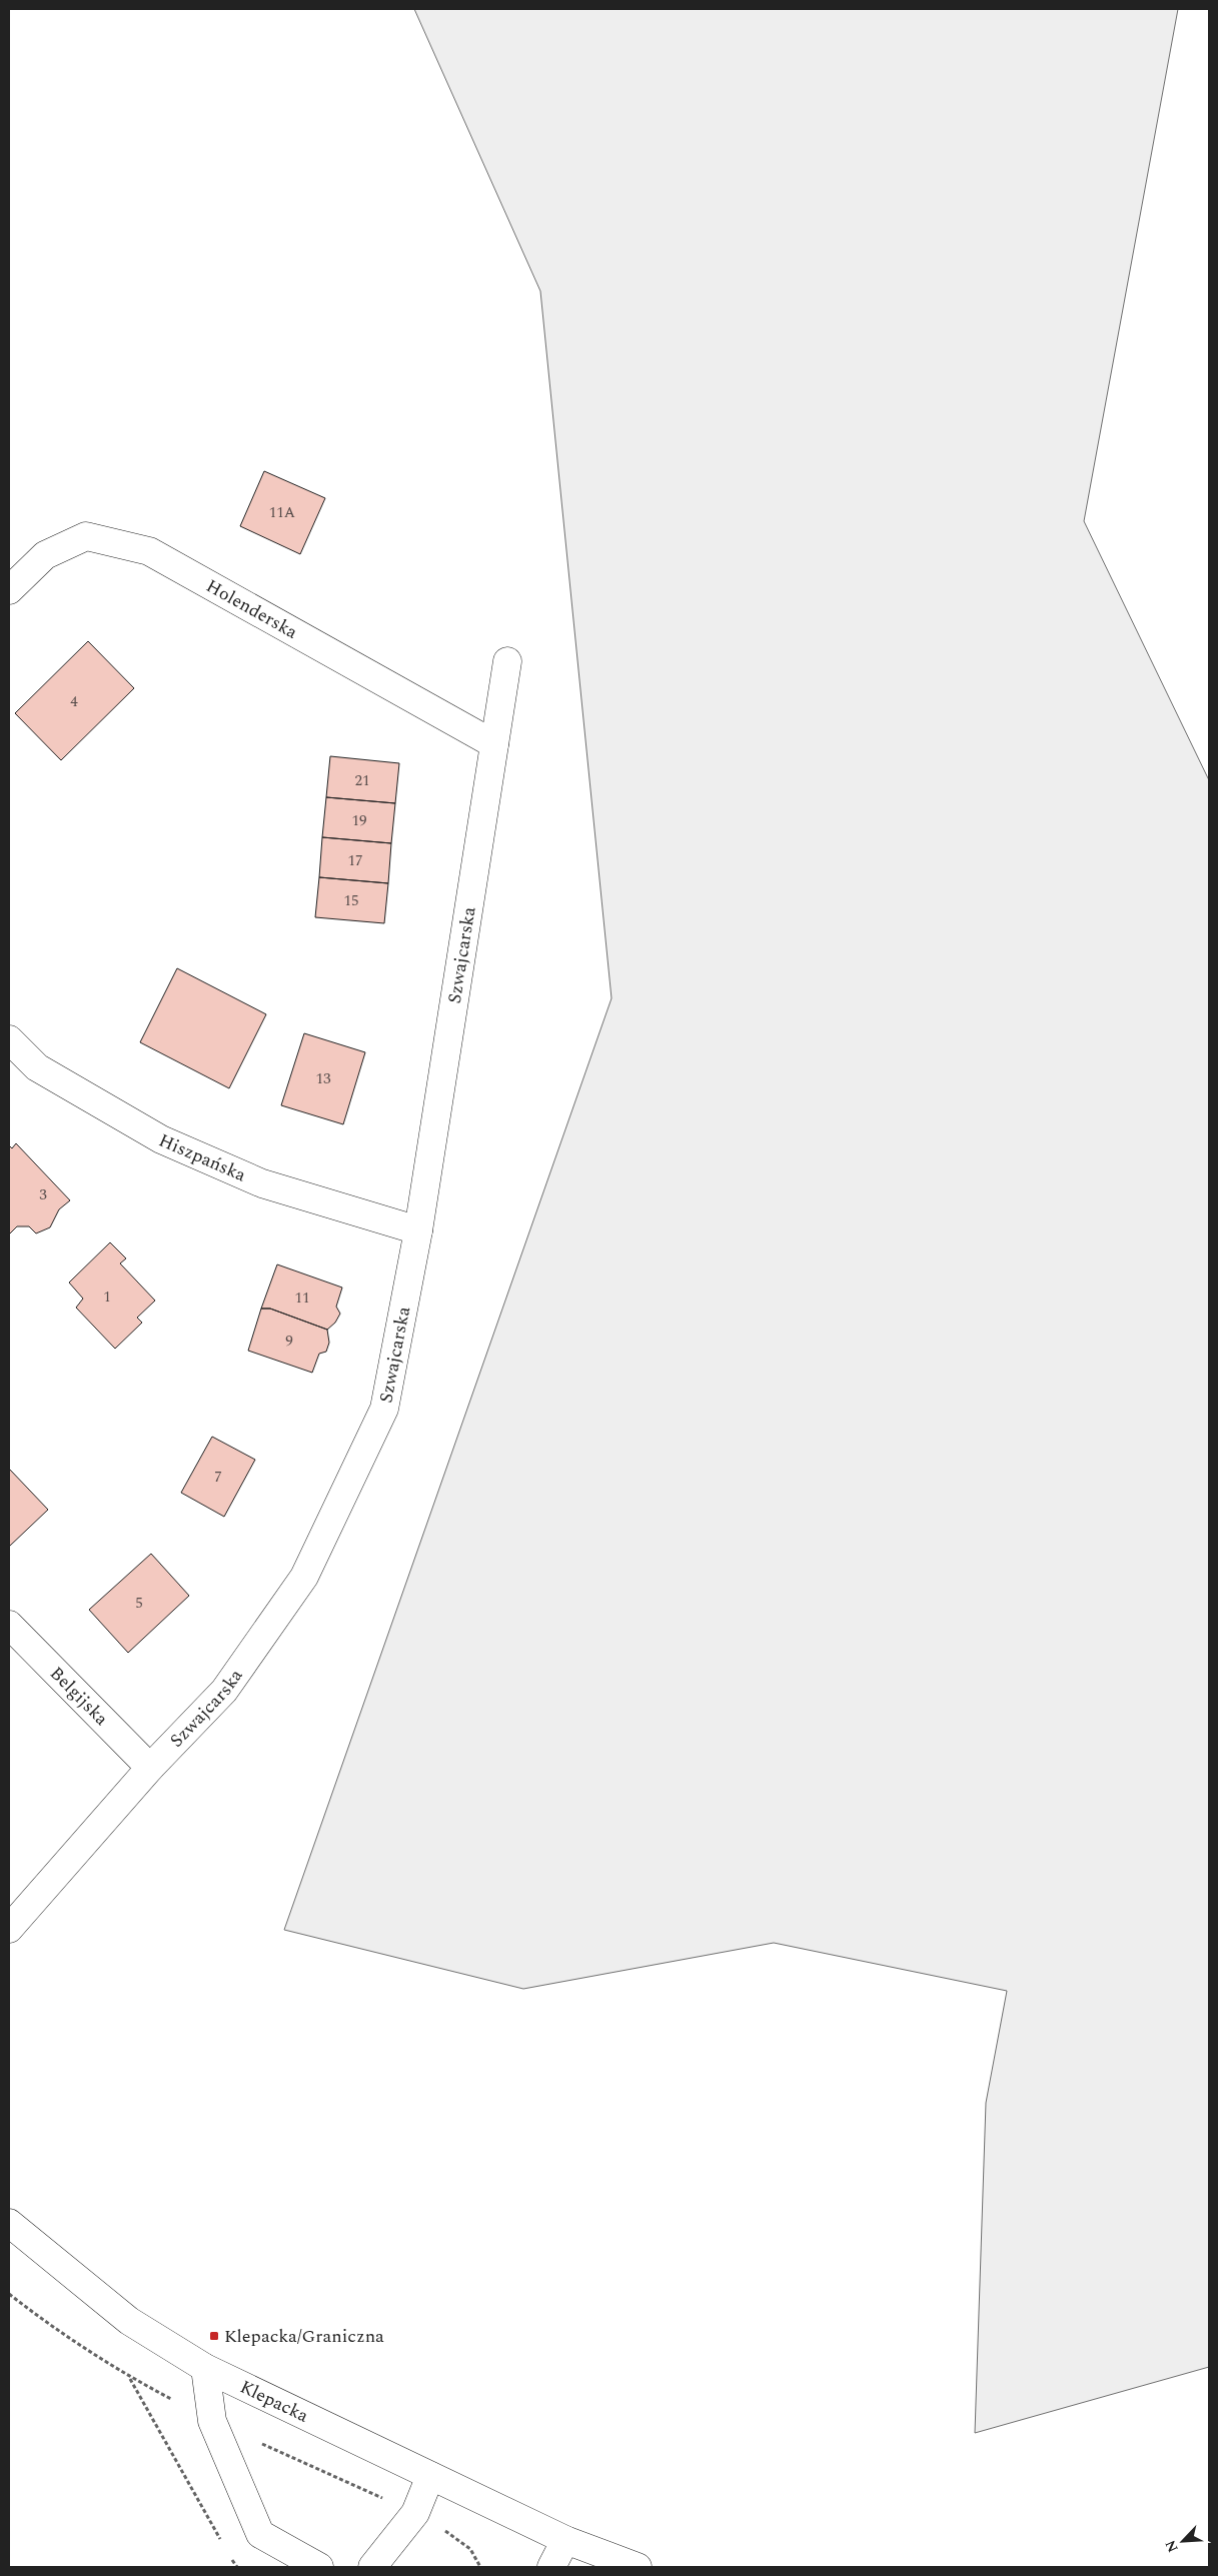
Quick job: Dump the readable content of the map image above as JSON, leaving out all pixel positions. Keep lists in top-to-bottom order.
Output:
{
  "streets": {
    "street": [
      "Holenderska",
      "Szwajcarska",
      "Hiszpańska",
      "Belgijska",
      "Klepacka"
    ]
  },
  "crossings": [
    ["Holenderska", "Szwajcarska"],
    ["Szwajcarska", "Hiszpańska"],
    ["Szwajcarska", "Belgijska"]
  ],
  "places": {
    "transit": ["Klepacka/Graniczna"]
  },
  "house_numbers": [
    "11A",
    "4",
    "21",
    "19",
    "17",
    "15",
    "13",
    "3",
    "1",
    "11",
    "9",
    "7",
    "5"
  ],
  "north": "bottom left"
}
